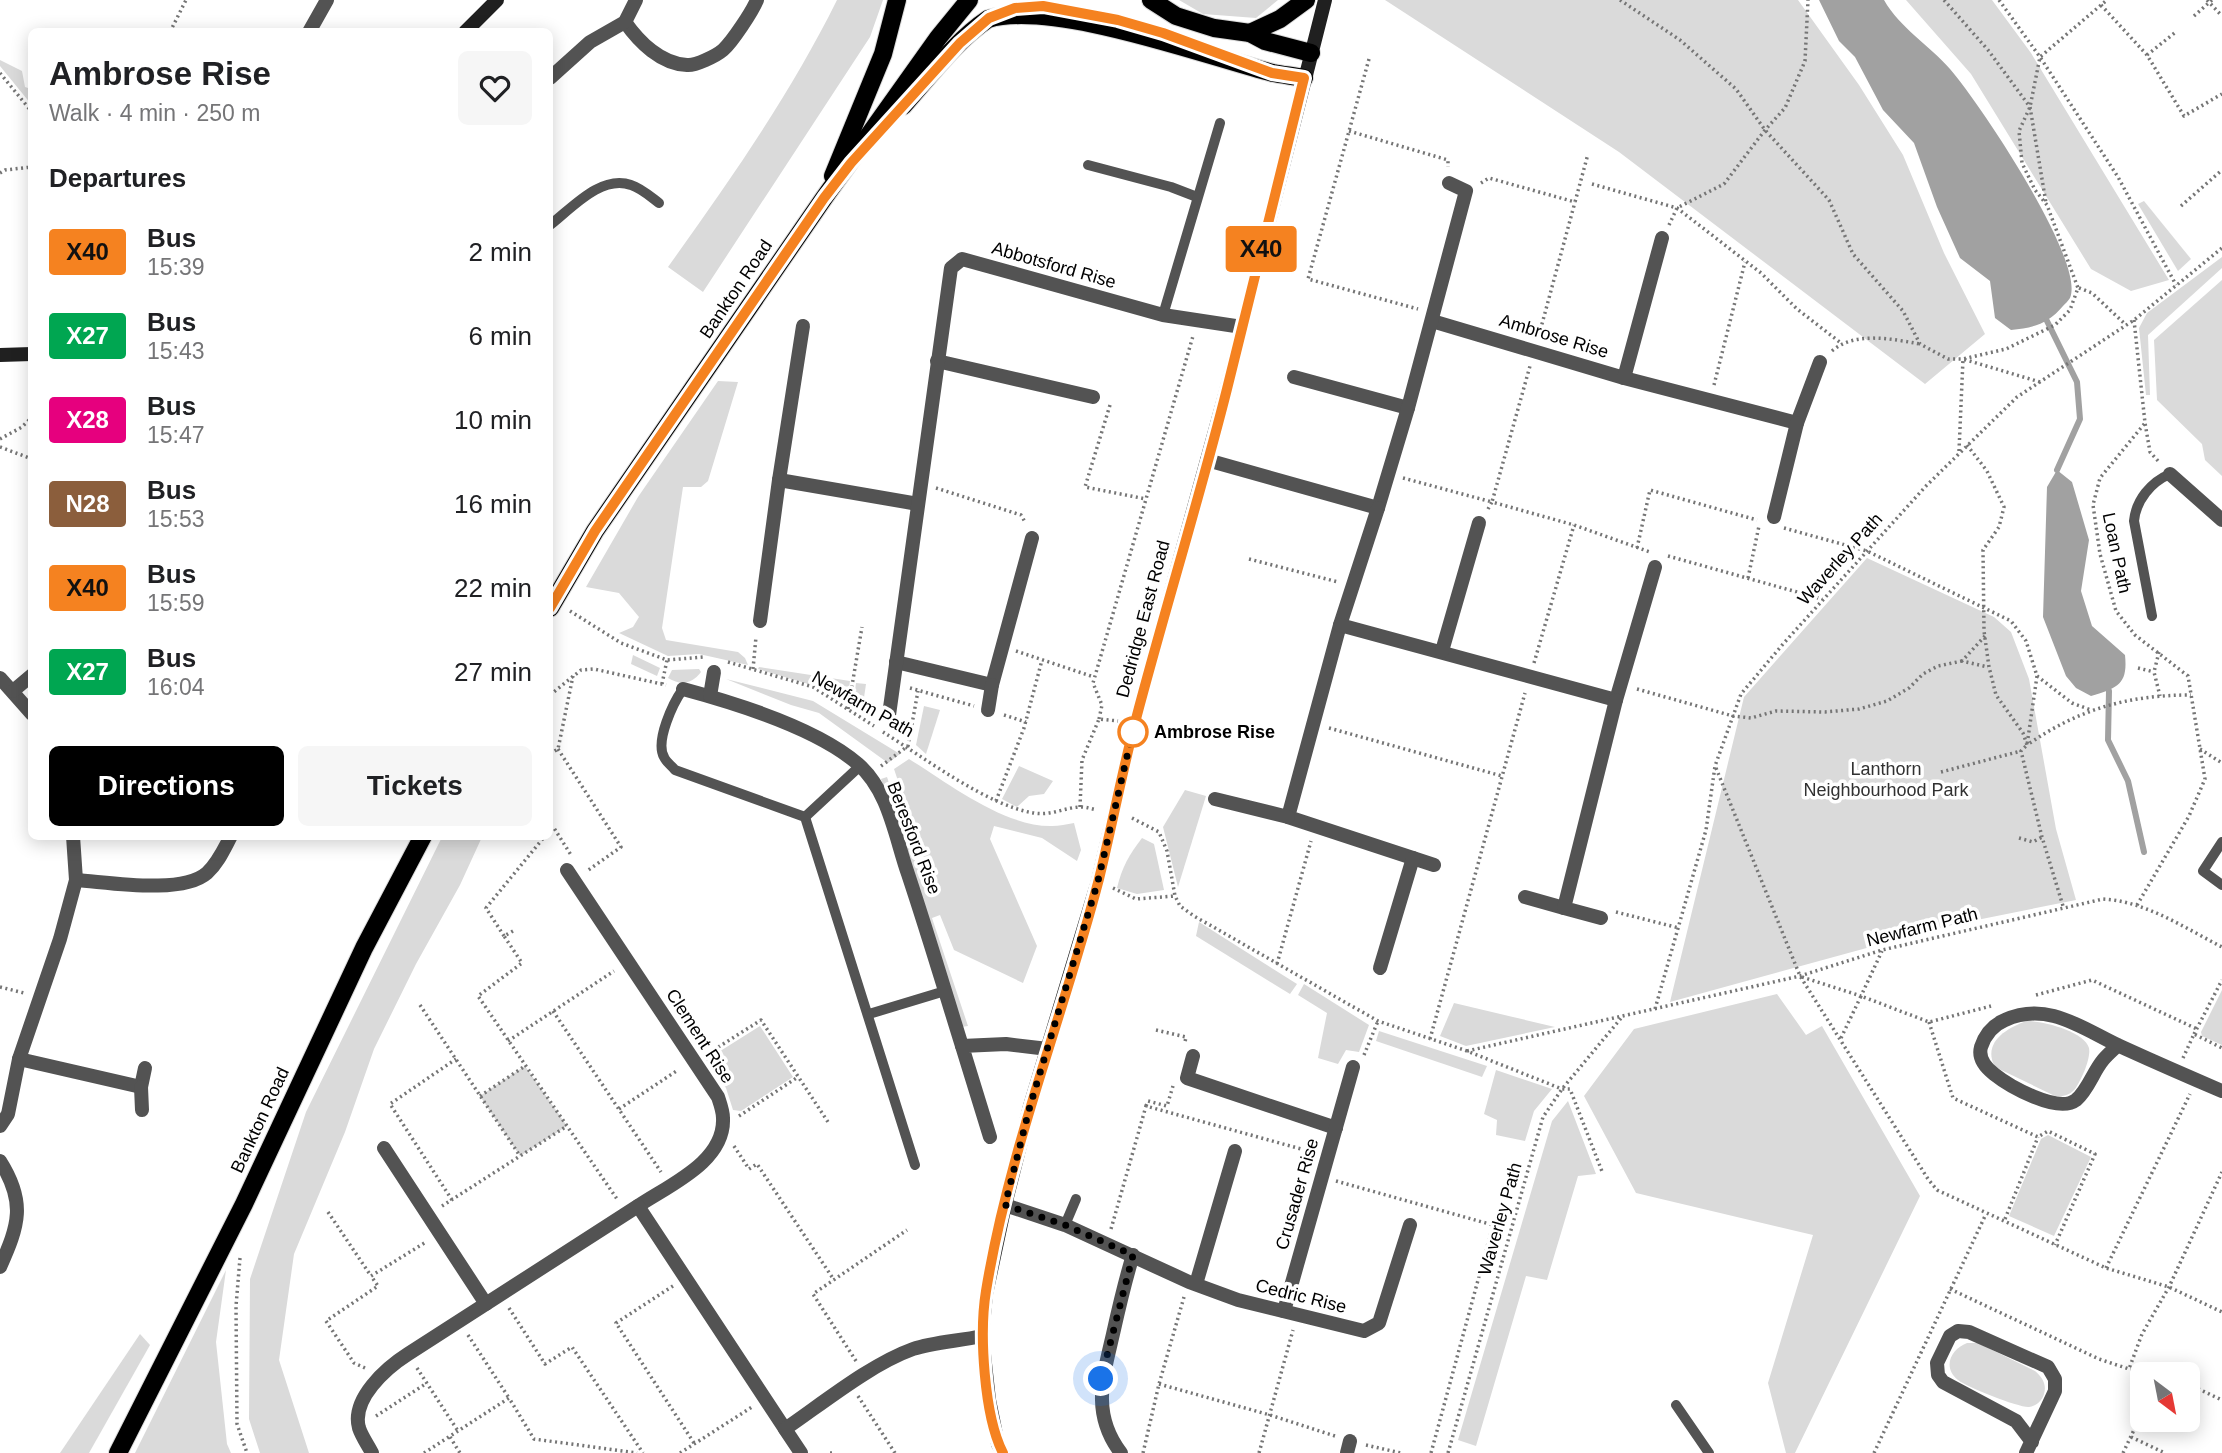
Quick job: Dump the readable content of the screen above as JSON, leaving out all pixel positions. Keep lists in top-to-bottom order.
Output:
{
  "streets": {
    "main road": ["Bankton Road"],
    "street": [
      "Abbotsford Rise",
      "Ambrose Rise",
      "Dedridge East Road",
      "Beresford Rise",
      "Clement Rise",
      "Crusader Rise",
      "Cedric Rise"
    ],
    "path": ["Loan Path", "Waverley Path", "Newfarm Path"]
  },
  "crossings": [
    ["Abbotsford Rise", "Dedridge East Road"],
    ["Loan Path", "Newfarm Path"],
    ["Waverley Path", "Newfarm Path"],
    ["Dedridge East Road", "Cedric Rise"],
    ["Crusader Rise", "Cedric Rise"]
  ],
  "parks": ["Lanthorn Neighbourhood Park"],
  "places": ["Ambrose Rise"],
  "lines": ["bus line X40"],
  "north": "bottom right",
  "page": {
    "on_map": "X40",
    "heading": [
      ["Ambrose Rise", "Walk · 4 min · 250 m"],
      "Departures"
    ],
    "list": [
      {
        "mark": "X40",
        "name": "Bus",
        "note": "15:39",
        "value": "2 min"
      },
      {
        "mark": "X27",
        "name": "Bus",
        "note": "15:43",
        "value": "6 min"
      },
      {
        "mark": "X28",
        "name": "Bus",
        "note": "15:47",
        "value": "10 min"
      },
      {
        "mark": "N28",
        "name": "Bus",
        "note": "15:53",
        "value": "16 min"
      },
      {
        "mark": "X40",
        "name": "Bus",
        "note": "15:59",
        "value": "22 min"
      },
      {
        "mark": "X27",
        "name": "Bus",
        "note": "16:04",
        "value": "27 min"
      }
    ],
    "buttons": ["Directions", "Tickets"]
  }
}
